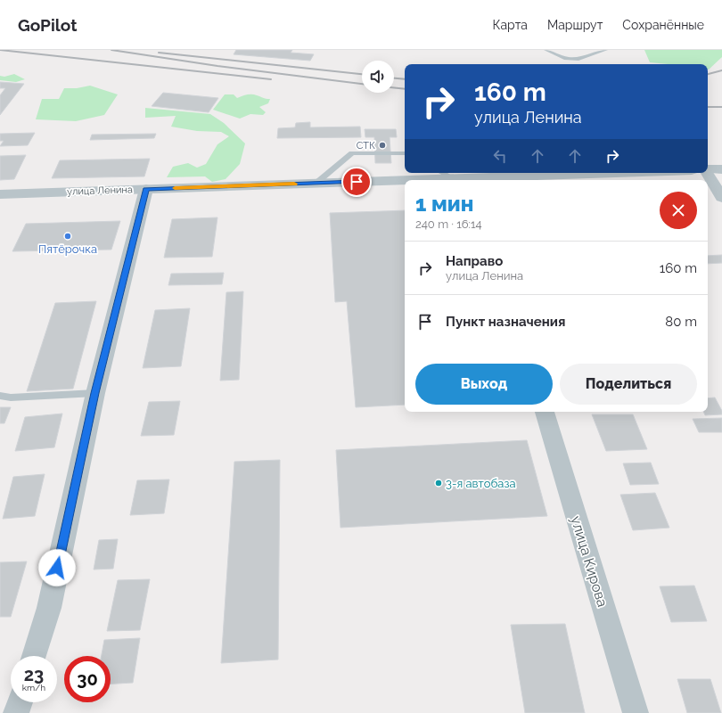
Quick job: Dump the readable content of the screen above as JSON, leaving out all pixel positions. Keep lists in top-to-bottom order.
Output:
{
  "streets": {
    "street": ["улица Ленина", "улица Кирова"]
  },
  "places": ["СТК", "Пятёрочка", "3-я автобаза"],
  "page": {
    "header": "GoPilot",
    "nav": ["Карта", "Маршрут", "Сохранённые"],
    "turn": ["160 m", "улица Ленина"],
    "heading": ["1 мин", "240 m · 16:14"],
    "list": [
      {
        "name": "Направо",
        "note": "улица Ленина",
        "value": "160 m"
      },
      {
        "name": "Пункт назначения",
        "value": "80 m"
      }
    ],
    "buttons": ["Выход", "Поделиться"],
    "speed": "23 km/h",
    "limit": "30"
  }
}
